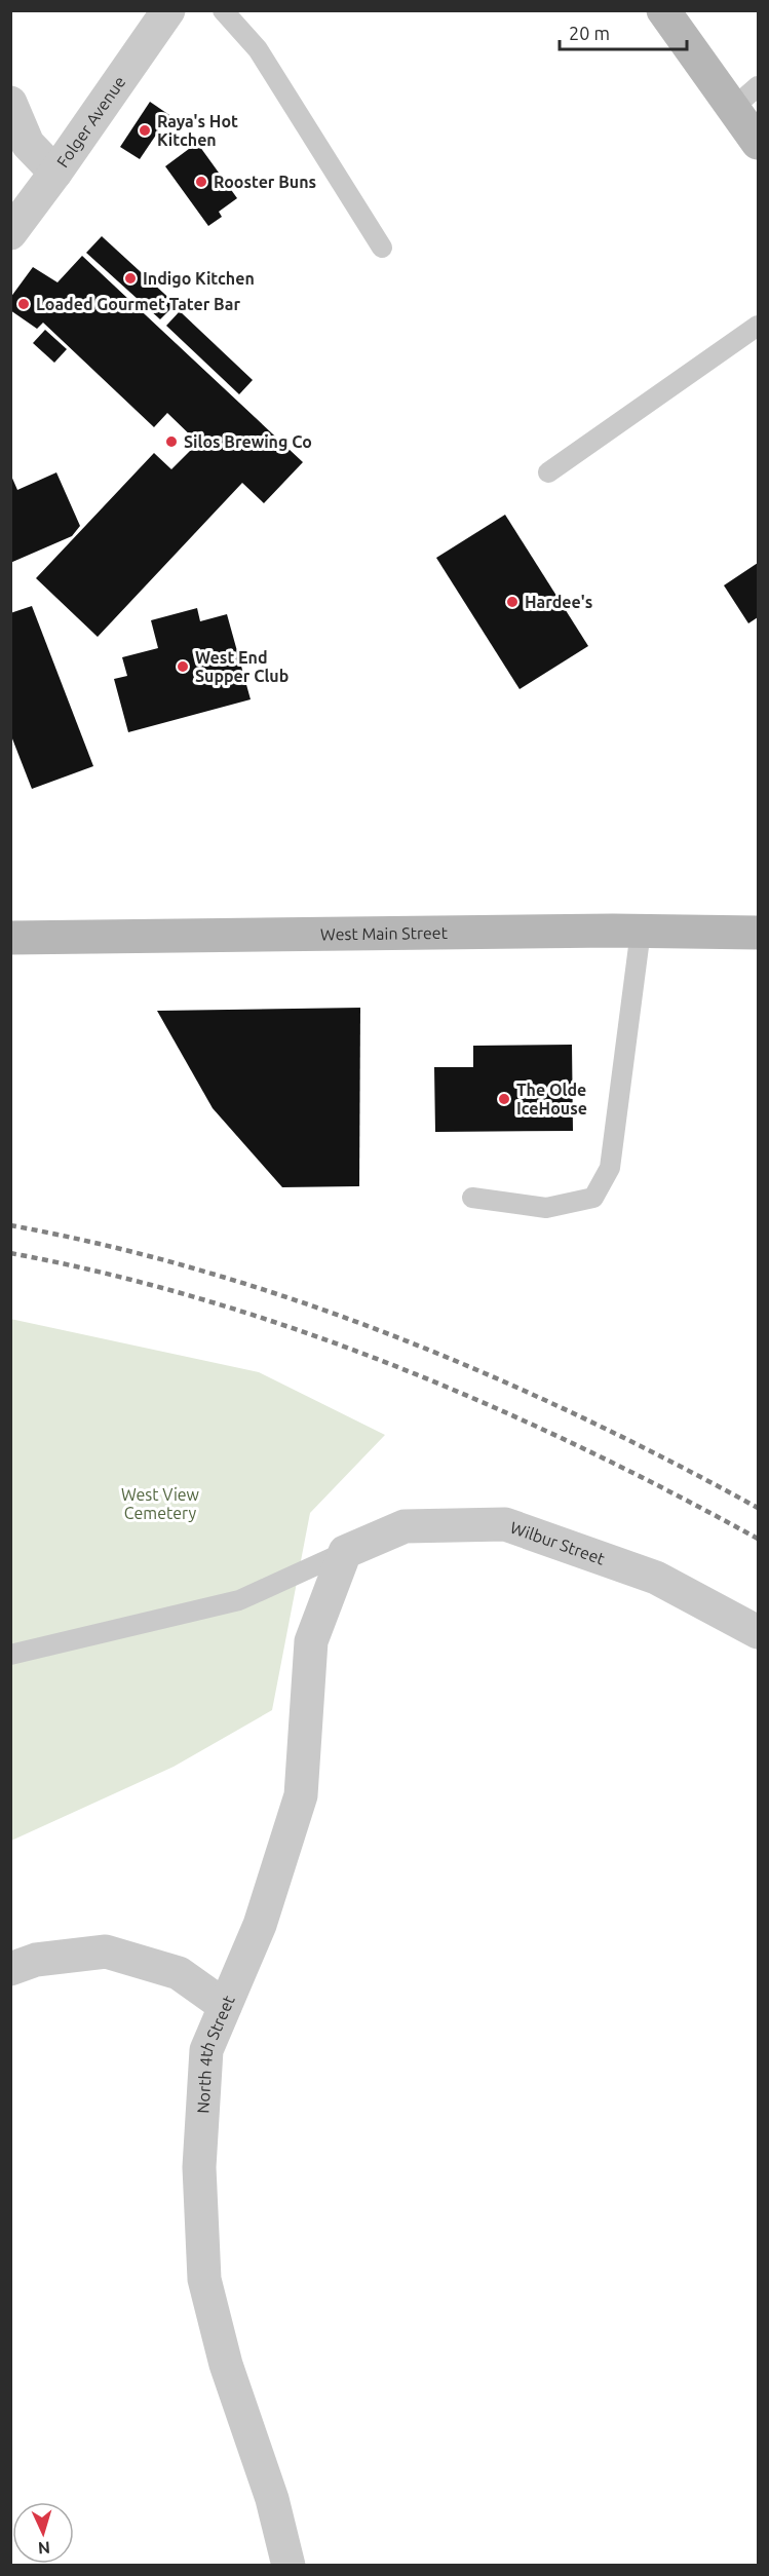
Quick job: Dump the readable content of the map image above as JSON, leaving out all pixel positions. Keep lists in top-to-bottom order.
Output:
{
  "streets": {
    "main road": ["West Main Street"],
    "street": ["Folger Avenue", "Wilbur Street", "North 4th Street"]
  },
  "crossings": [
    ["Wilbur Street", "North 4th Street"]
  ],
  "parks": ["West View Cemetery"],
  "places": [
    "Raya's Hot Kitchen",
    "Rooster Buns",
    "Indigo Kitchen",
    "Loaded Gourmet Tater Bar",
    "Silos Brewing Co",
    "Hardee's",
    "West End Supper Club",
    "The Olde IceHouse"
  ],
  "scale_bar": "20 m",
  "north": "bottom"
}
